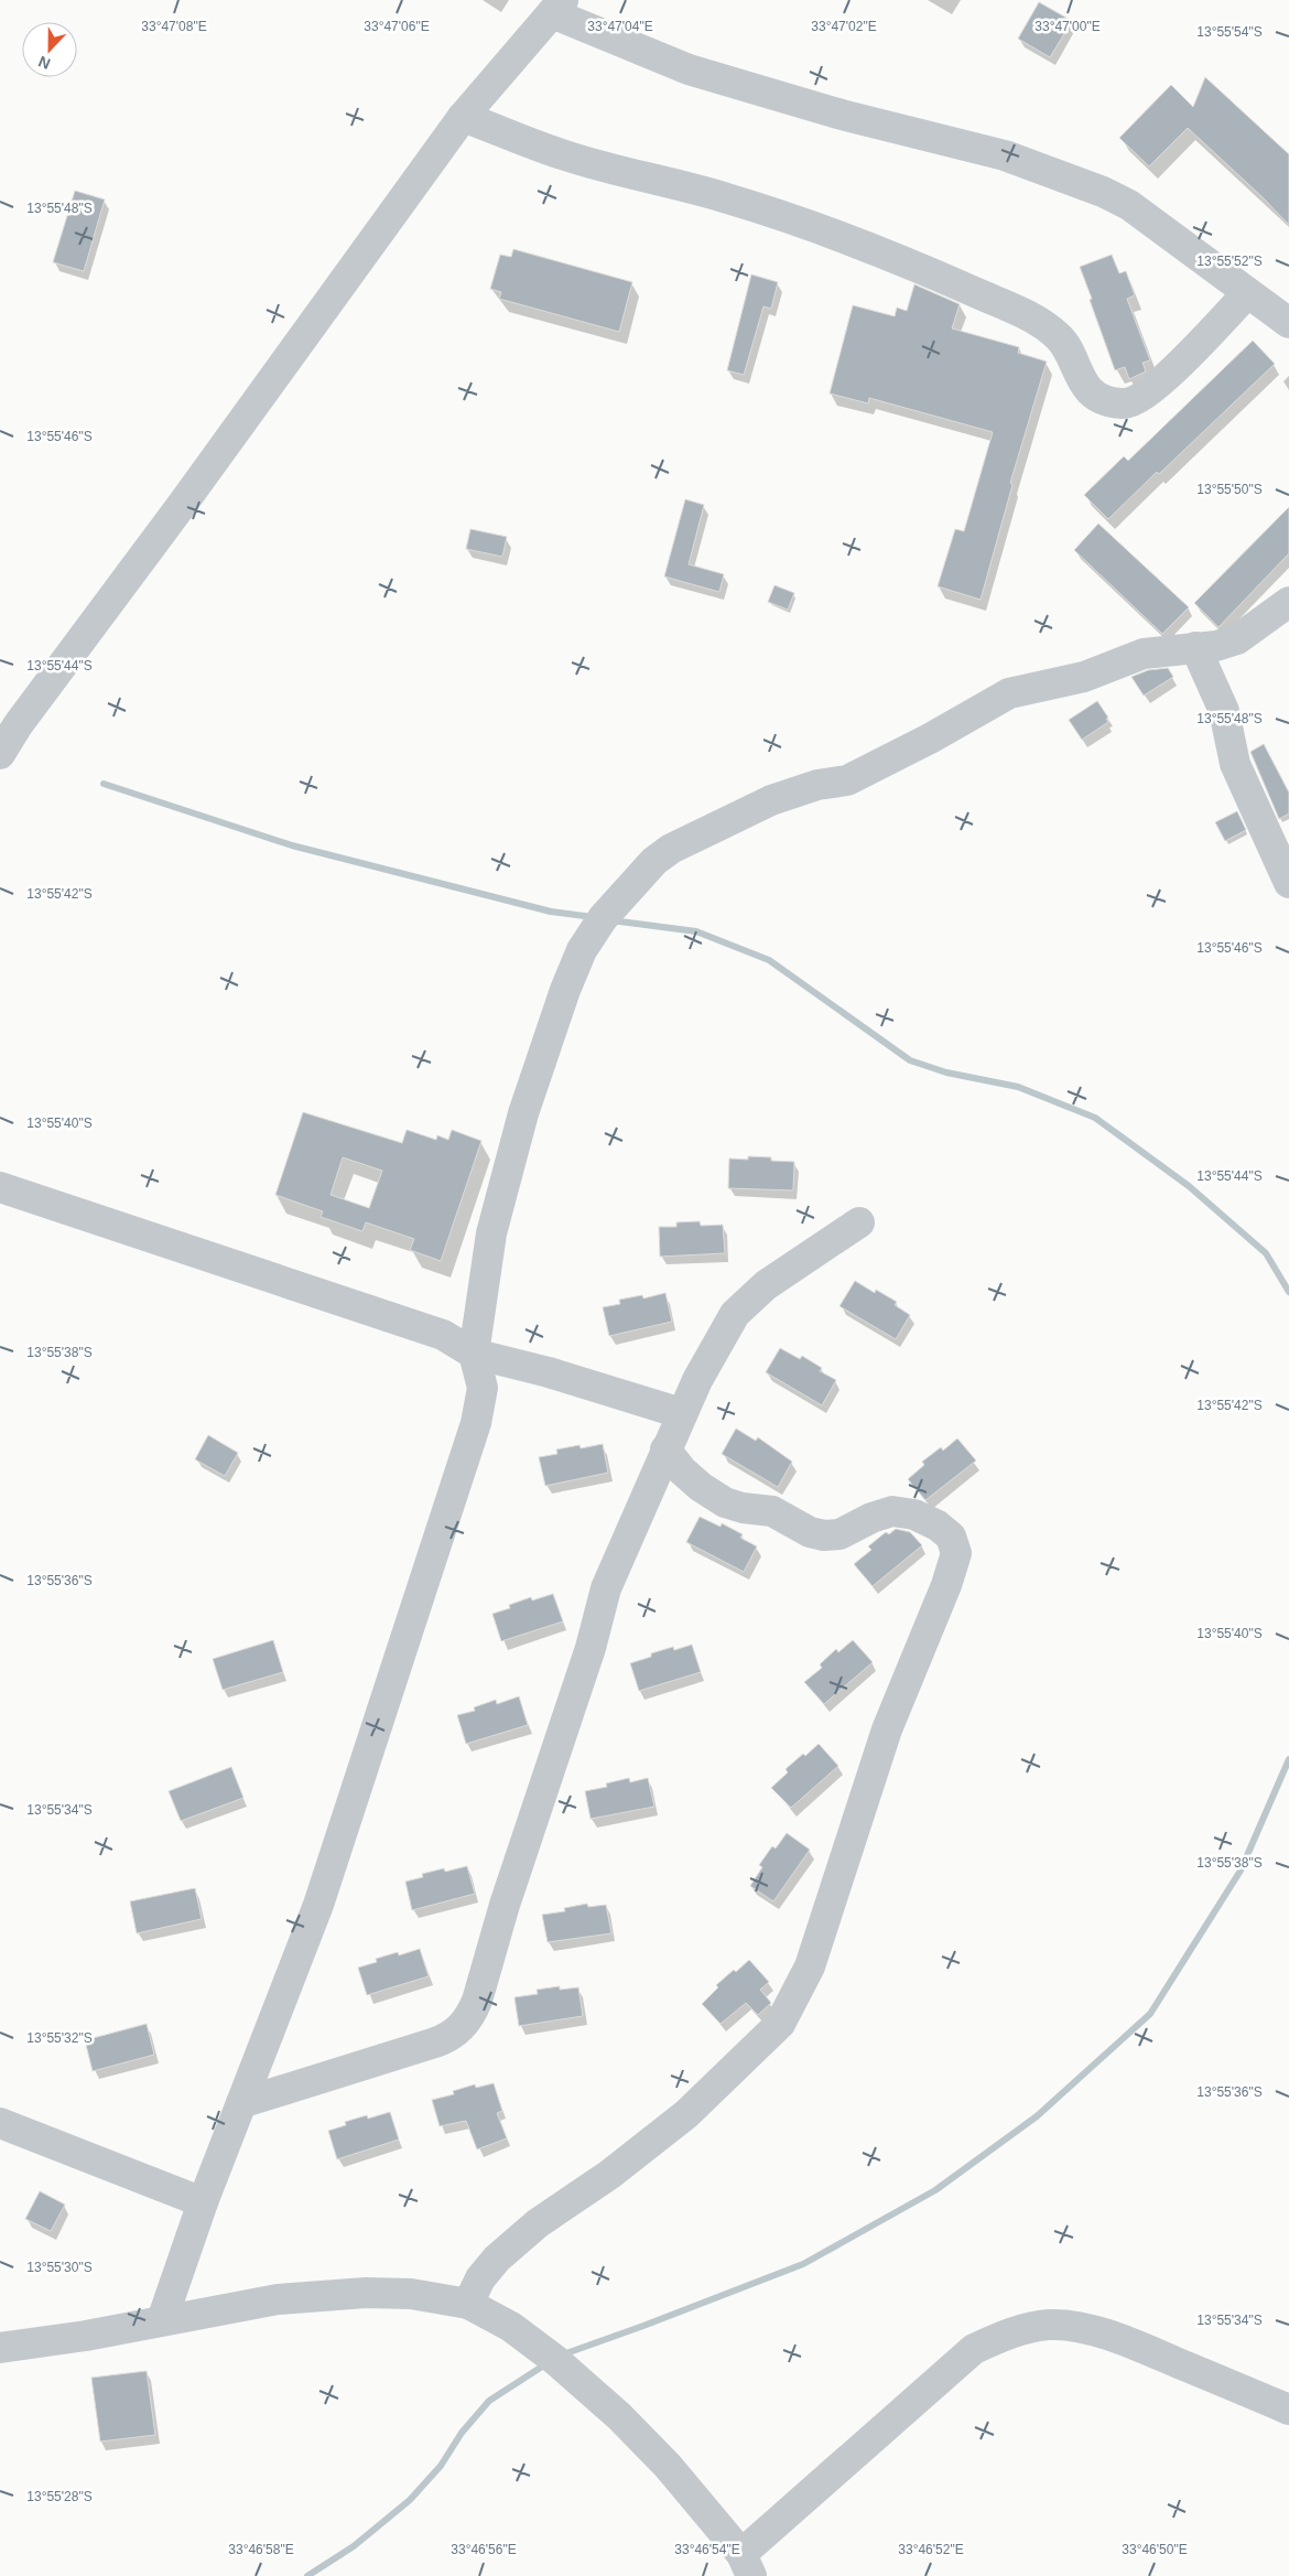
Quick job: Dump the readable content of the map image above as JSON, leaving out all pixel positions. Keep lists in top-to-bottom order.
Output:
{
  "north": "bottom",
  "coordinates": [
    "33°47'00\"E",
    "33°47'08\"E",
    "33°47'06\"E",
    "33°47'04\"E",
    "33°47'02\"E",
    "13°55'54\"S",
    "13°55'48\"S",
    "13°55'52\"S",
    "13°55'46\"S",
    "13°55'50\"S",
    "13°55'44\"S",
    "13°55'42\"S",
    "13°55'40\"S",
    "13°55'38\"S",
    "13°55'36\"S",
    "13°55'34\"S",
    "13°55'32\"S",
    "13°55'30\"S",
    "13°55'28\"S",
    "33°46'58\"E",
    "33°46'56\"E",
    "33°46'54\"E",
    "33°46'52\"E",
    "33°46'50\"E"
  ]
}
